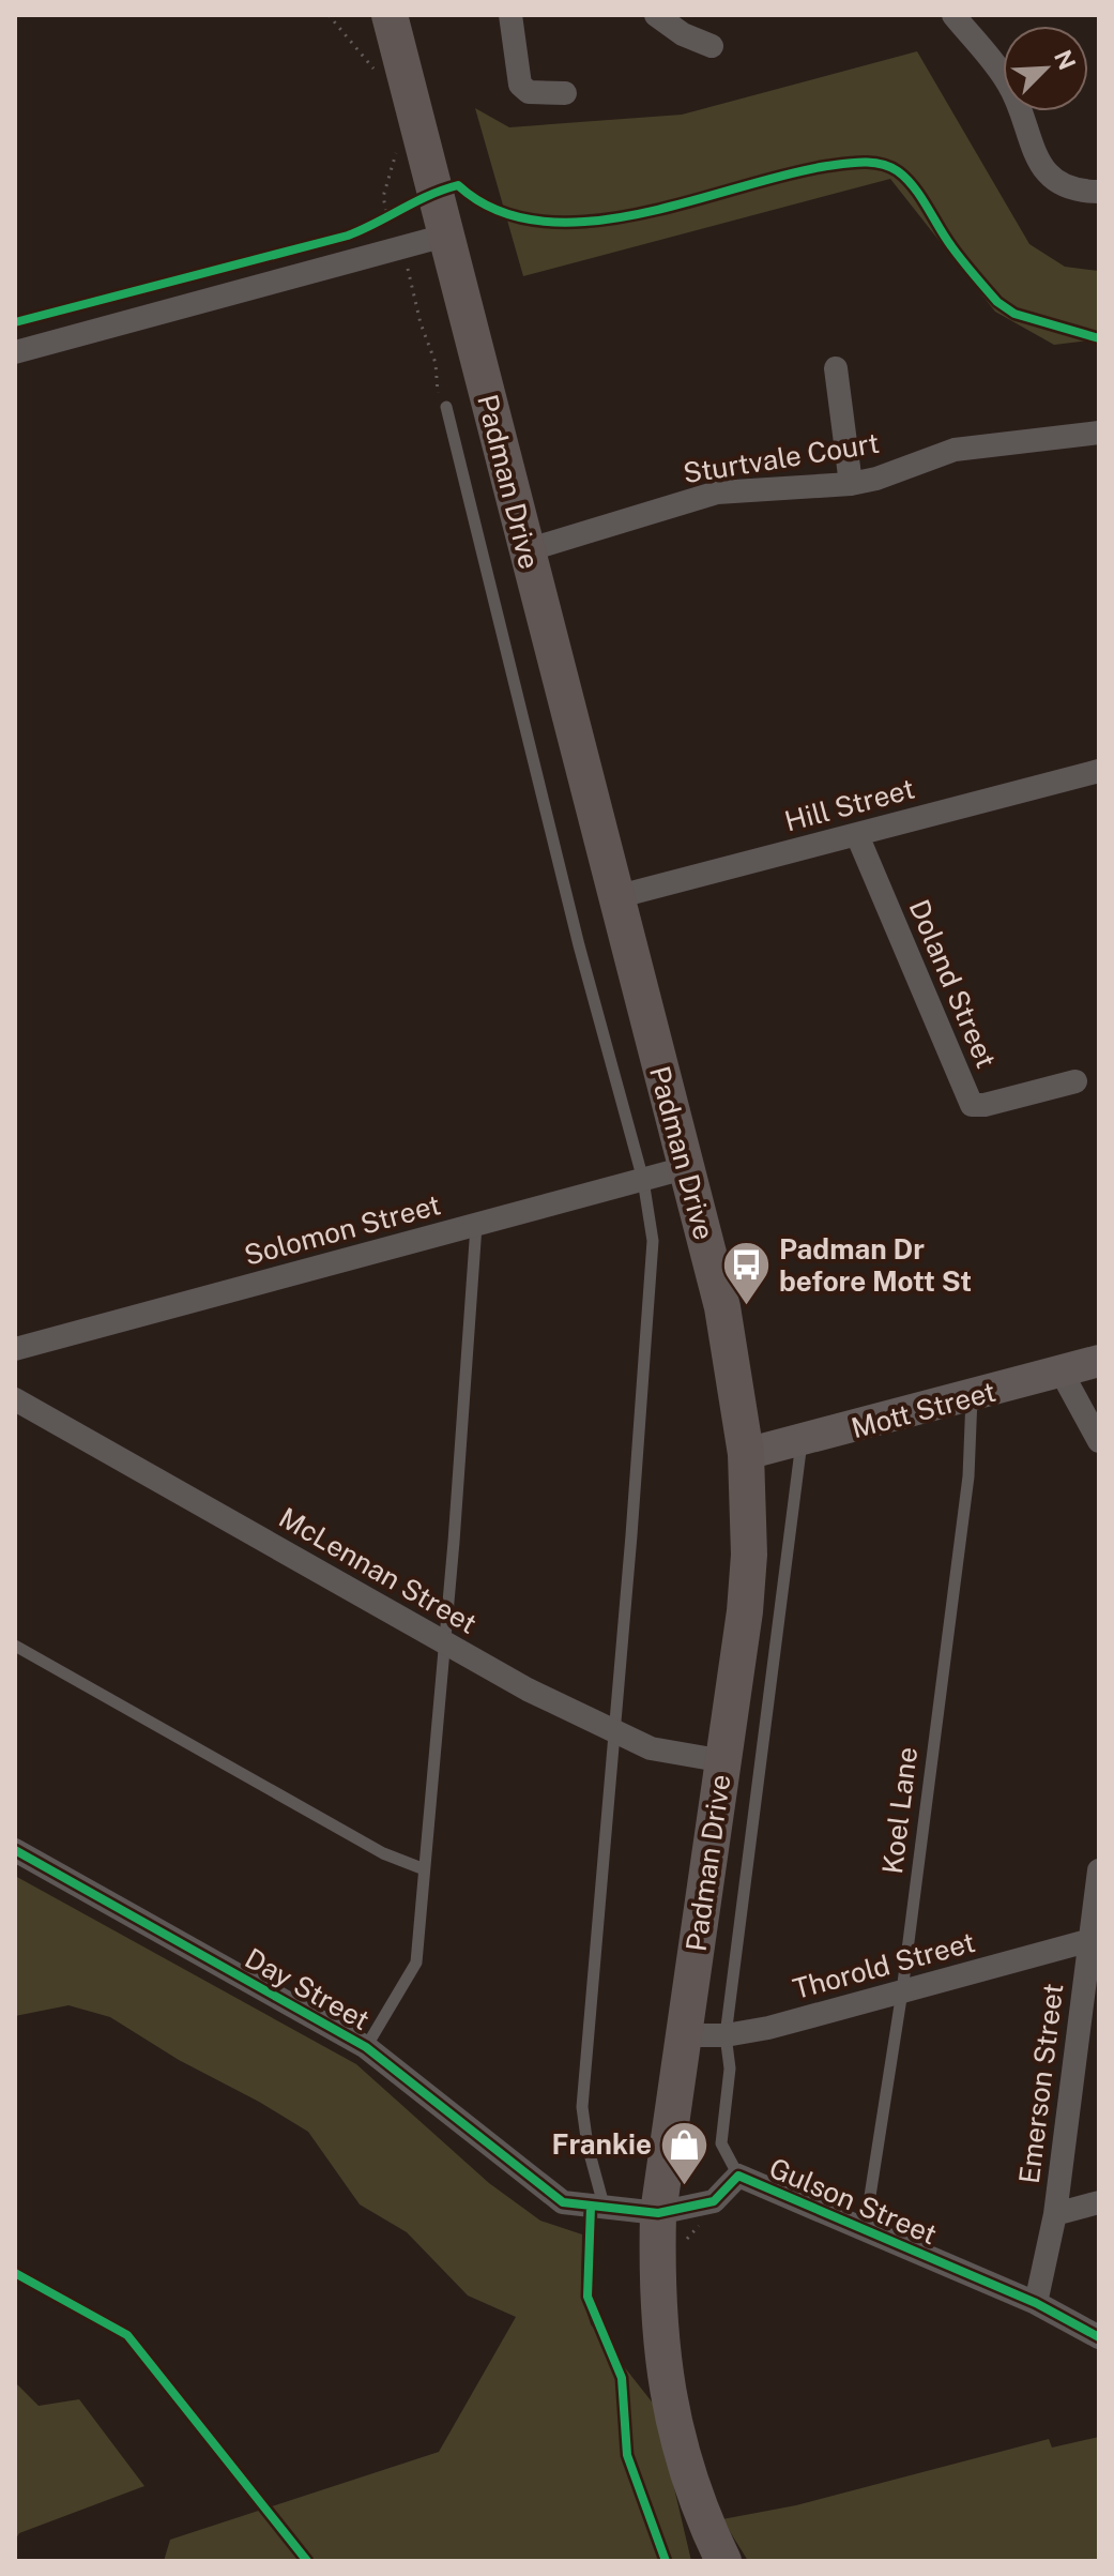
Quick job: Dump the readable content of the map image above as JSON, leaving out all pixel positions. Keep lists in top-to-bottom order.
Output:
{
  "streets": {
    "main road": ["Padman Drive"],
    "street": [
      "Sturtvale Court",
      "Hill Street",
      "Doland Street",
      "Solomon Street",
      "Mott Street",
      "McLennan Street",
      "Thorold Street",
      "Day Street",
      "Emerson Street",
      "Gulson Street"
    ],
    "lane": ["Koel Lane"]
  },
  "crossings": [
    ["Sturtvale Court", "Padman Drive"],
    ["Padman Drive", "Hill Street"],
    ["Padman Drive", "Solomon Street"],
    ["Padman Drive", "Mott Street"],
    ["Padman Drive", "McLennan Street"],
    ["Padman Drive", "Thorold Street"],
    ["Padman Drive", "Day Street"],
    ["Padman Drive", "Gulson Street"],
    ["Hill Street", "Doland Street"],
    ["Mott Street", "Koel Lane"],
    ["Koel Lane", "Thorold Street"],
    ["Koel Lane", "Gulson Street"],
    ["Thorold Street", "Emerson Street"],
    ["Day Street", "Gulson Street"],
    ["Emerson Street", "Gulson Street"]
  ],
  "places": {
    "bus stop": ["Padman Dr before Mott St"],
    "shop": ["Frankie"]
  },
  "north": "top right"
}
